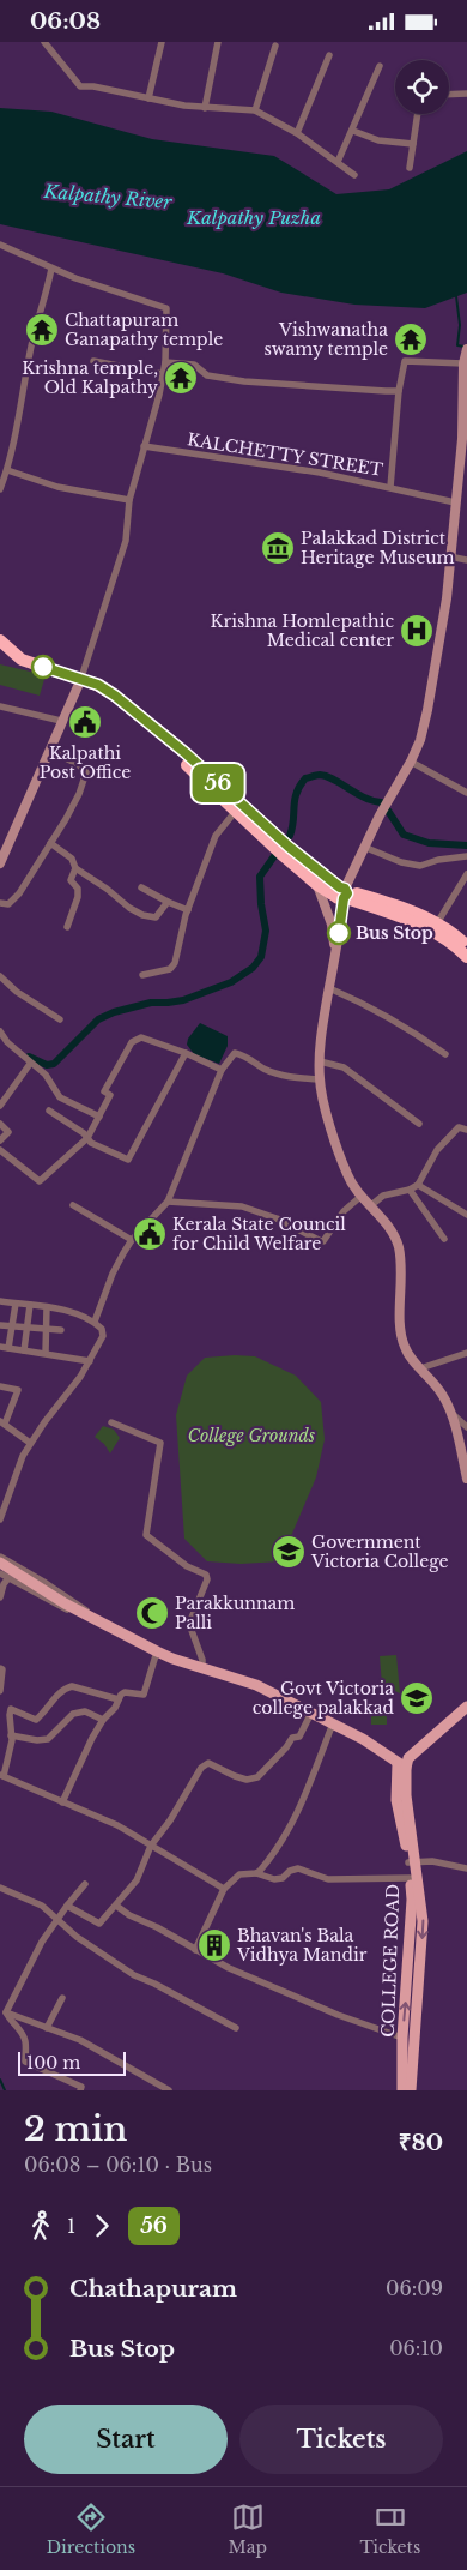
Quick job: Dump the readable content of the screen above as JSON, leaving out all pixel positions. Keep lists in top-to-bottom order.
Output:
{
  "streets": {
    "main road": ["COLLEGE ROAD"],
    "street": ["KALCHETTY STREET"]
  },
  "water": ["Kalpathy River", "Kalpathy Puzha"],
  "parks": ["College Grounds"],
  "places": {
    "temple": ["Chattapuram Ganapathy temple", "Vishwanatha swamy temple", "Krishna temple, Old Kalpathy"],
    "museum": ["Palakkad District Heritage Museum"],
    "hospital": ["Krishna Homlepathic Medical center"],
    "public building": ["Kalpathi Post Office", "Kerala State Council for Child Welfare"],
    "other": ["Bus Stop"],
    "school or university": ["Government Victoria College", "Govt Victoria college palakkad"],
    "mosque": ["Parakkunnam Palli"],
    "building": ["Bhavan's Bala Vidhya Mandir"]
  },
  "lines": ["bus line 56"],
  "scale_bar": "100 m",
  "page": {
    "status": "06:08",
    "on_map": "56",
    "scale": "100 m",
    "heading": ["2 min", "06:08 – 06:10 · Bus", "₹80"],
    "legs": ["1", "56"],
    "list": [
      {
        "name": "Chathapuram",
        "value": "06:09"
      },
      {
        "name": "Bus Stop",
        "value": "06:10"
      }
    ],
    "buttons": ["Start", "Tickets"],
    "tabs": ["Directions", "Map", "Tickets"]
  }
}
